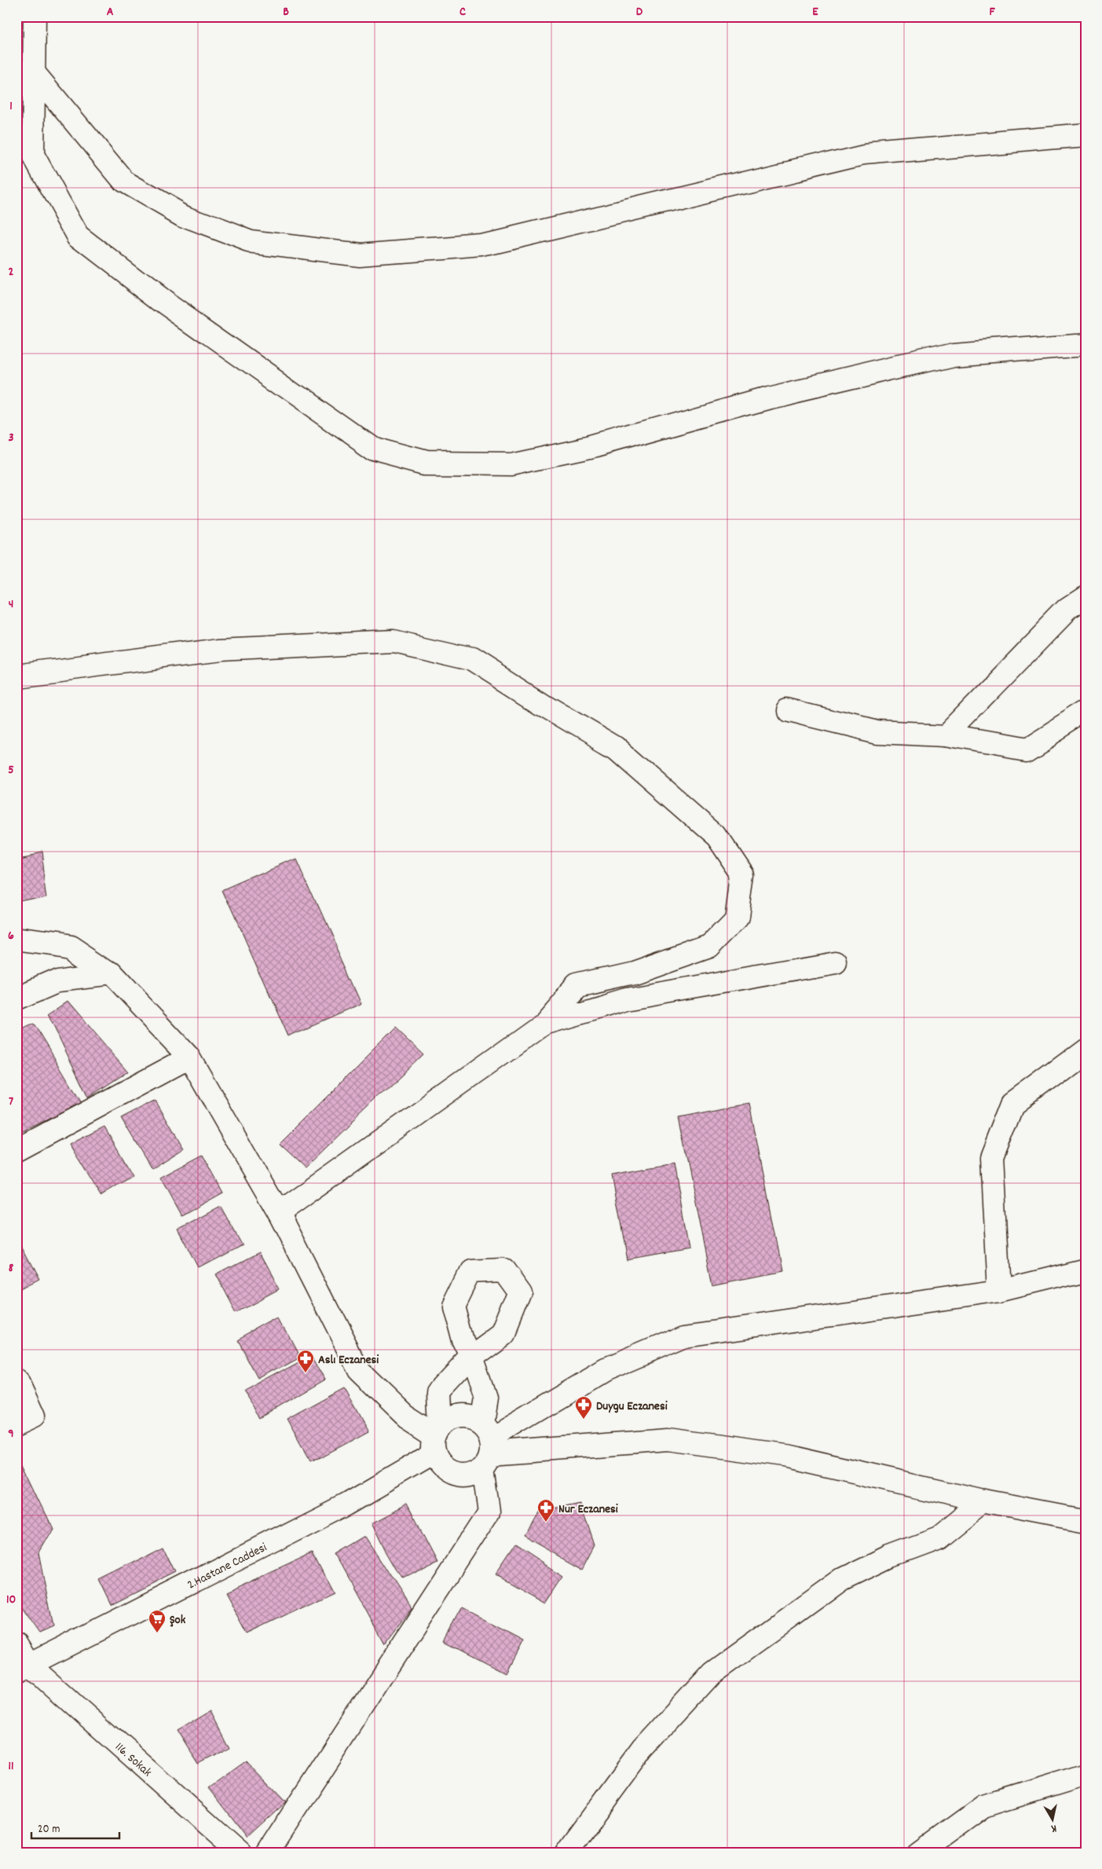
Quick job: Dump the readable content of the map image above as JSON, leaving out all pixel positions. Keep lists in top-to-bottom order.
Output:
{
  "streets": {
    "street": ["2.Hastane Caddesi", "116. Sokak"]
  },
  "crossings": [
    ["2.Hastane Caddesi", "116. Sokak"]
  ],
  "places": {
    "pharmacy": ["Aslı Eczanesi", "Duygu Eczanesi", "Nur Eczanesi"],
    "supermarket": ["Şok"]
  },
  "scale_bar": "20 m",
  "north": "bottom",
  "grid": {
    "columns": [
      "A",
      "B",
      "C",
      "D",
      "E",
      "F"
    ],
    "rows": [
      "1",
      "2",
      "3",
      "4",
      "5",
      "6",
      "7",
      "8",
      "9",
      "10",
      "11"
    ]
  }
}
